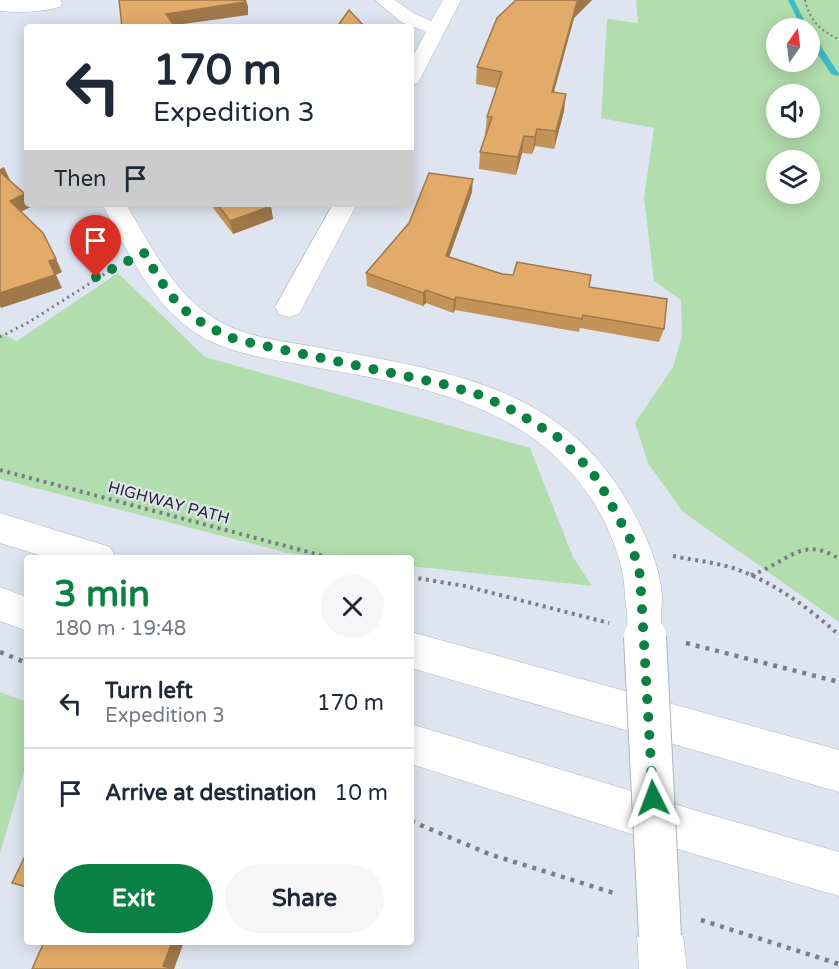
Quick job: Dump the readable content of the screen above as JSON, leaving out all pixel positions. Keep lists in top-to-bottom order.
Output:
{
  "streets": {
    "path": ["HIGHWAY PATH"]
  },
  "north": "top",
  "page": {
    "turn": ["170 m", "Expedition 3"],
    "then": "Then",
    "heading": ["3 min", "180 m · 19:48"],
    "list": [
      {
        "name": "Turn left",
        "note": "Expedition 3",
        "value": "170 m"
      },
      {
        "name": "Arrive at destination",
        "value": "10 m"
      }
    ],
    "buttons": ["Exit", "Share"]
  }
}
